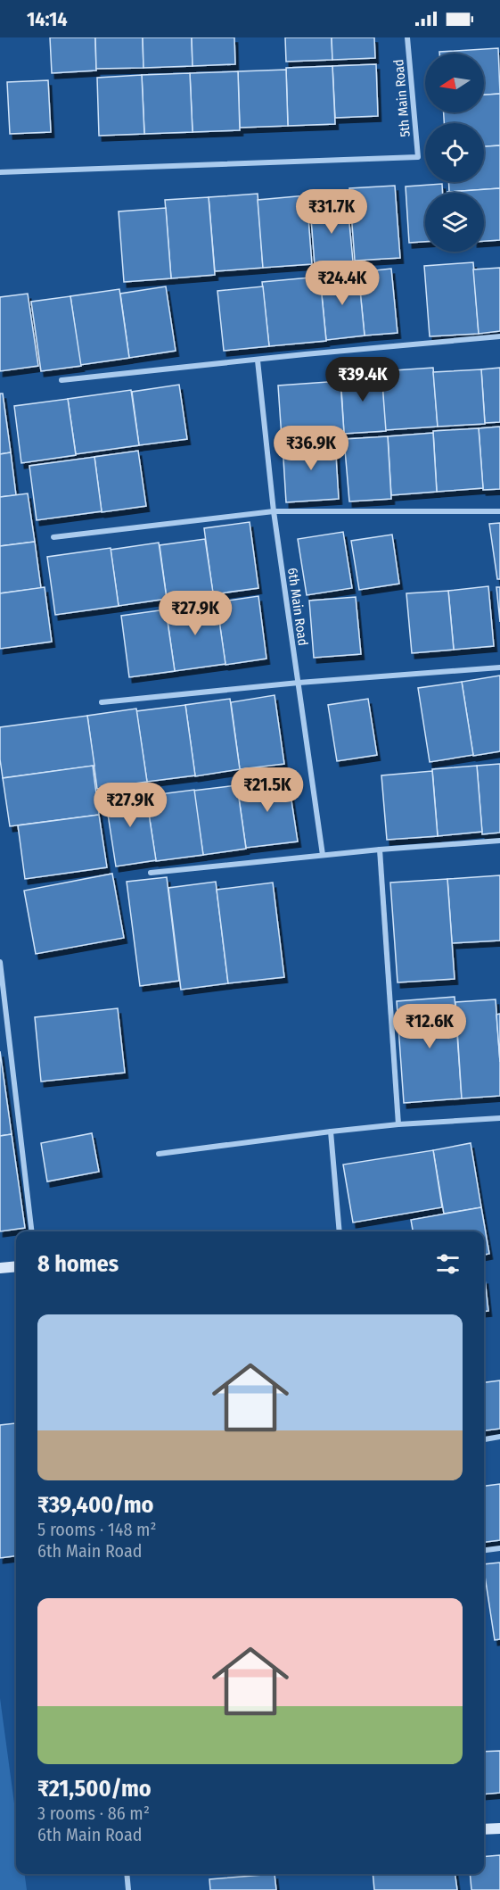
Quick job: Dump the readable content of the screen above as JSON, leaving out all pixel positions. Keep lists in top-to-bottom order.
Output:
{
  "streets": {
    "street": ["5th Main Road", "6th Main Road"]
  },
  "north": "left",
  "page": {
    "status": "14:14",
    "price": [
      "₹31.7K",
      "₹24.4K",
      "₹39.4K",
      "₹36.9K",
      "₹27.9K",
      "₹21.5K",
      "₹27.9K",
      "₹12.6K"
    ],
    "heading": "8 homes",
    "list": [
      {
        "name": "₹39,400/mo",
        "note": "5 rooms · 148 m² · 6th Main Road"
      },
      {
        "name": "₹21,500/mo",
        "note": "3 rooms · 86 m² · 6th Main Road"
      }
    ]
  }
}
